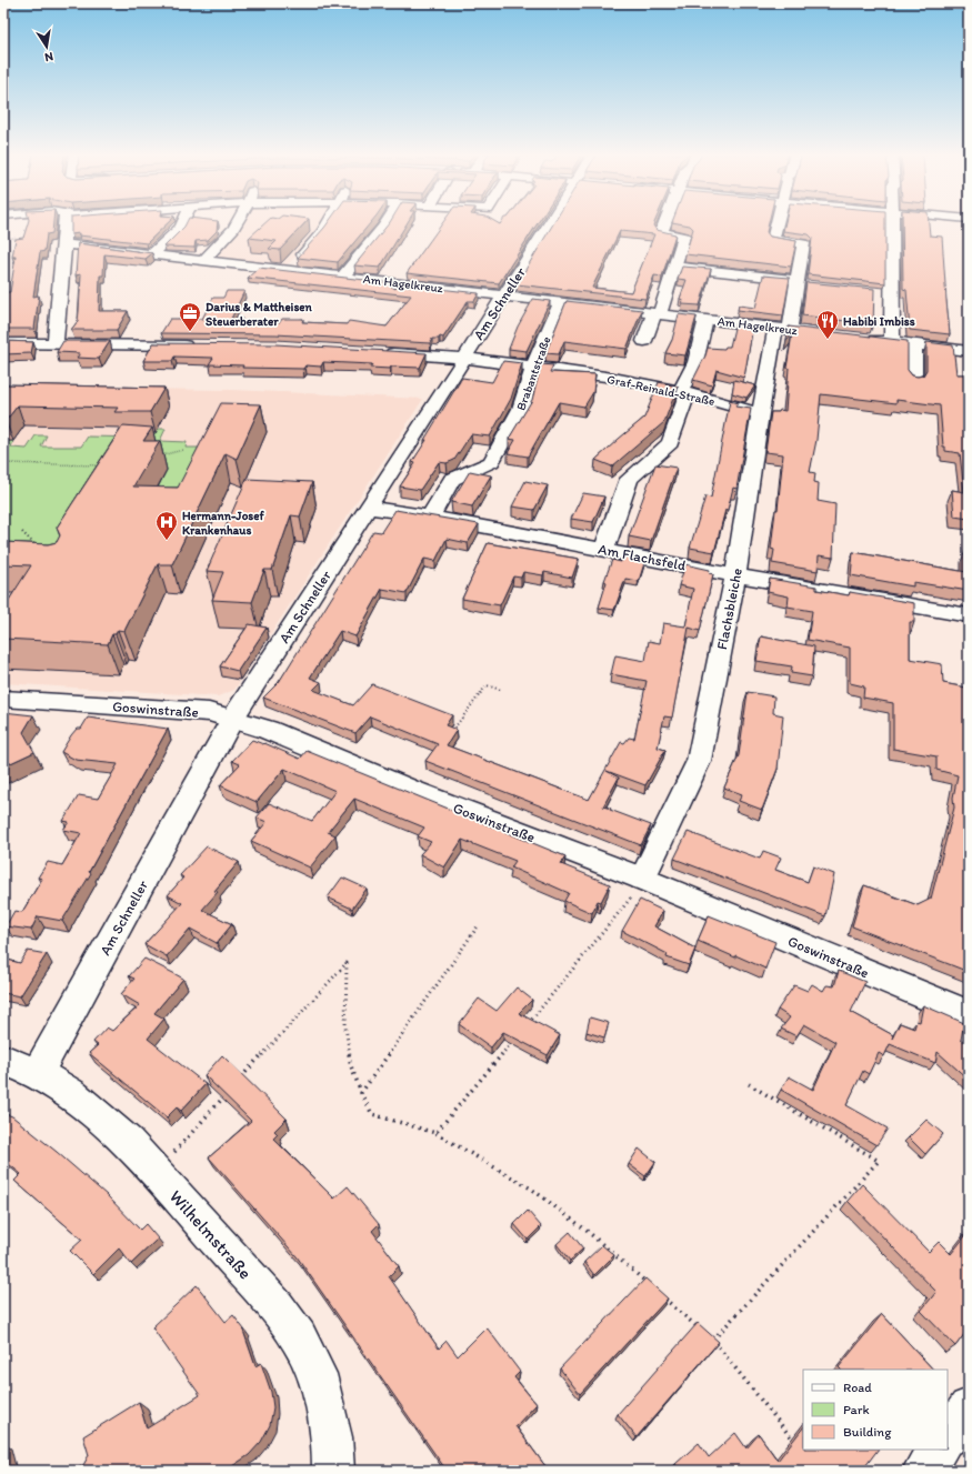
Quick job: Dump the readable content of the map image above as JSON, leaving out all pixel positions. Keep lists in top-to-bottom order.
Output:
{
  "streets": {
    "street": [
      "Am Hagelkreuz",
      "Am Schneller",
      "Brabantstraße",
      "Graf-Reinald-Straße",
      "Am Flachsfeld",
      "Flachsbleiche",
      "Goswinstraße",
      "Wilhelmstraße"
    ]
  },
  "crossings": [
    ["Am Hagelkreuz", "Am Schneller"],
    ["Am Hagelkreuz", "Brabantstraße"],
    ["Am Hagelkreuz", "Flachsbleiche"],
    ["Am Schneller", "Graf-Reinald-Straße"],
    ["Am Schneller", "Am Flachsfeld"],
    ["Am Schneller", "Goswinstraße"],
    ["Am Schneller", "Wilhelmstraße"],
    ["Brabantstraße", "Graf-Reinald-Straße"],
    ["Brabantstraße", "Am Flachsfeld"],
    ["Graf-Reinald-Straße", "Flachsbleiche"],
    ["Am Flachsfeld", "Flachsbleiche"],
    ["Flachsbleiche", "Goswinstraße"]
  ],
  "places": {
    "office": ["Darius & Mattheisen Steuerberater"],
    "restaurant": ["Habibi Imbiss"],
    "hospital": ["Hermann-Josef Krankenhaus"]
  },
  "legend": ["Road", "Park", "Building"],
  "north": "bottom"
}
